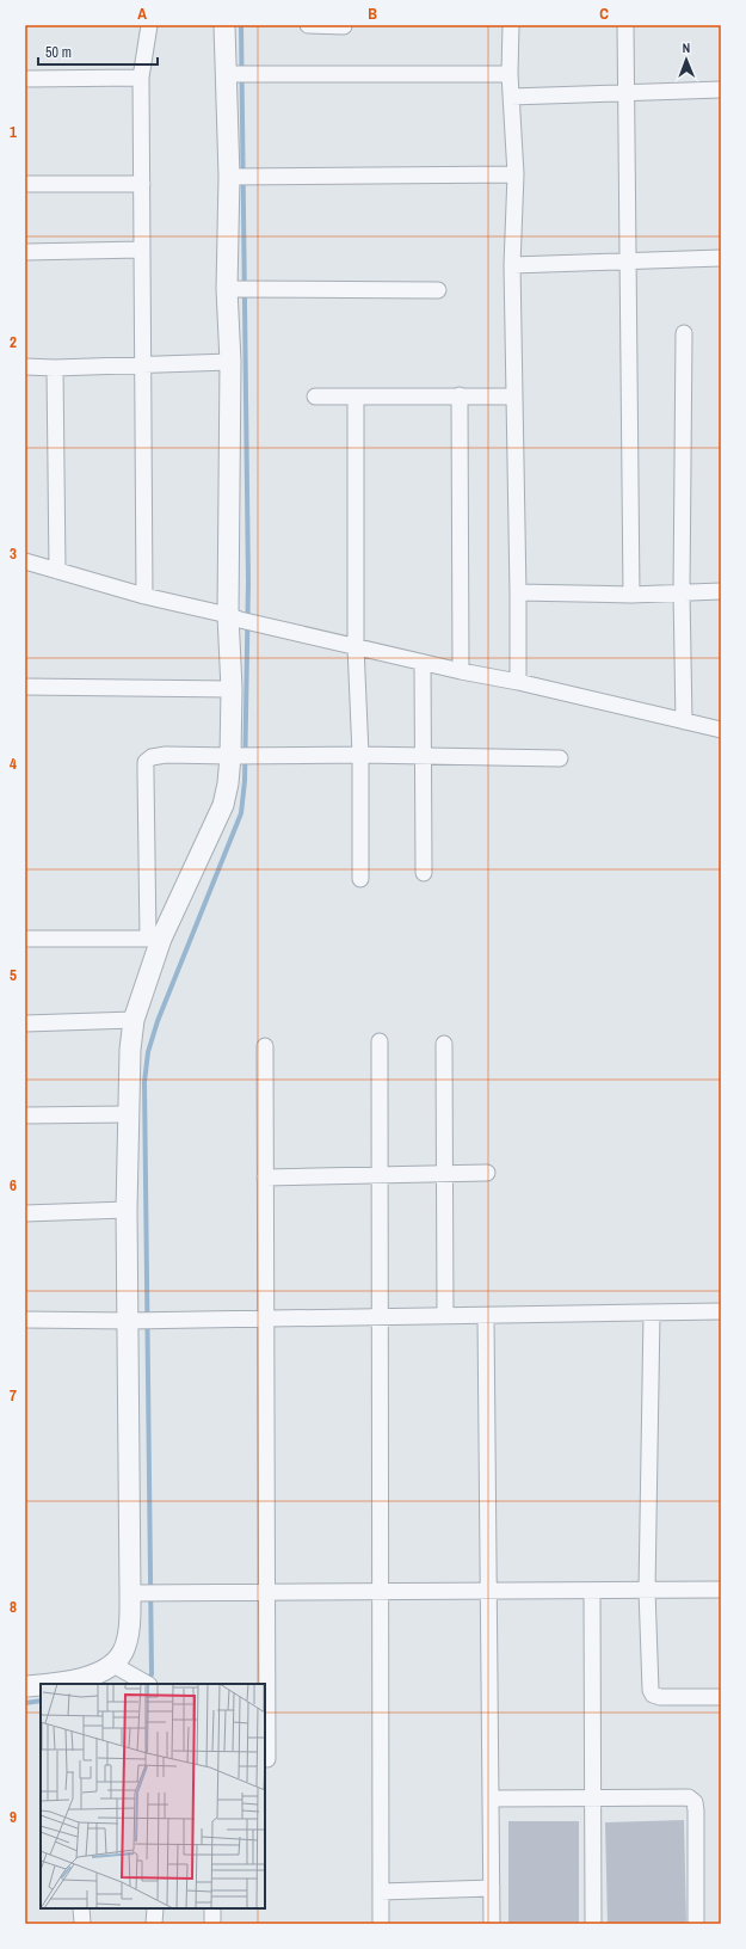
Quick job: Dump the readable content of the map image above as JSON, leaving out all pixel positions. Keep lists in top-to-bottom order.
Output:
{
  "scale_bar": "50 m",
  "north": "top",
  "grid": {
    "columns": ["A", "B", "C"],
    "rows": [
      "1",
      "2",
      "3",
      "4",
      "5",
      "6",
      "7",
      "8",
      "9"
    ]
  }
}
